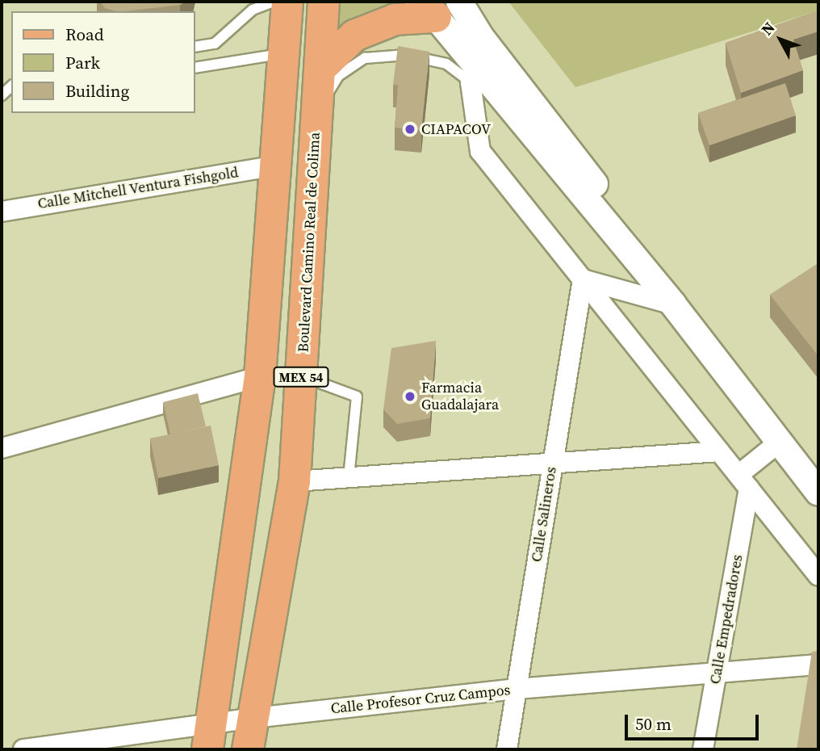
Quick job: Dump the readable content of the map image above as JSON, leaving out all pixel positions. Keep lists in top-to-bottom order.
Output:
{
  "streets": {
    "main road": ["Boulevard Camino Real de Colima", "MEX 54"],
    "street": [
      "Calle Mitchell Ventura Fishgold",
      "Calle Salineros",
      "Calle Empedradores",
      "Calle Profesor Cruz Campos"
    ]
  },
  "crossings": [
    ["Calle Mitchell Ventura Fishgold", "MEX 54"],
    ["Boulevard Camino Real de Colima", "Calle Profesor Cruz Campos"],
    ["MEX 54", "Calle Profesor Cruz Campos"],
    ["Calle Salineros", "Calle Profesor Cruz Campos"],
    ["Calle Empedradores", "Calle Profesor Cruz Campos"]
  ],
  "places": ["CIAPACOV", "Farmacia Guadalajara"],
  "legend": ["Road", "Park", "Building"],
  "scale_bar": "50 m",
  "north": "top left"
}
